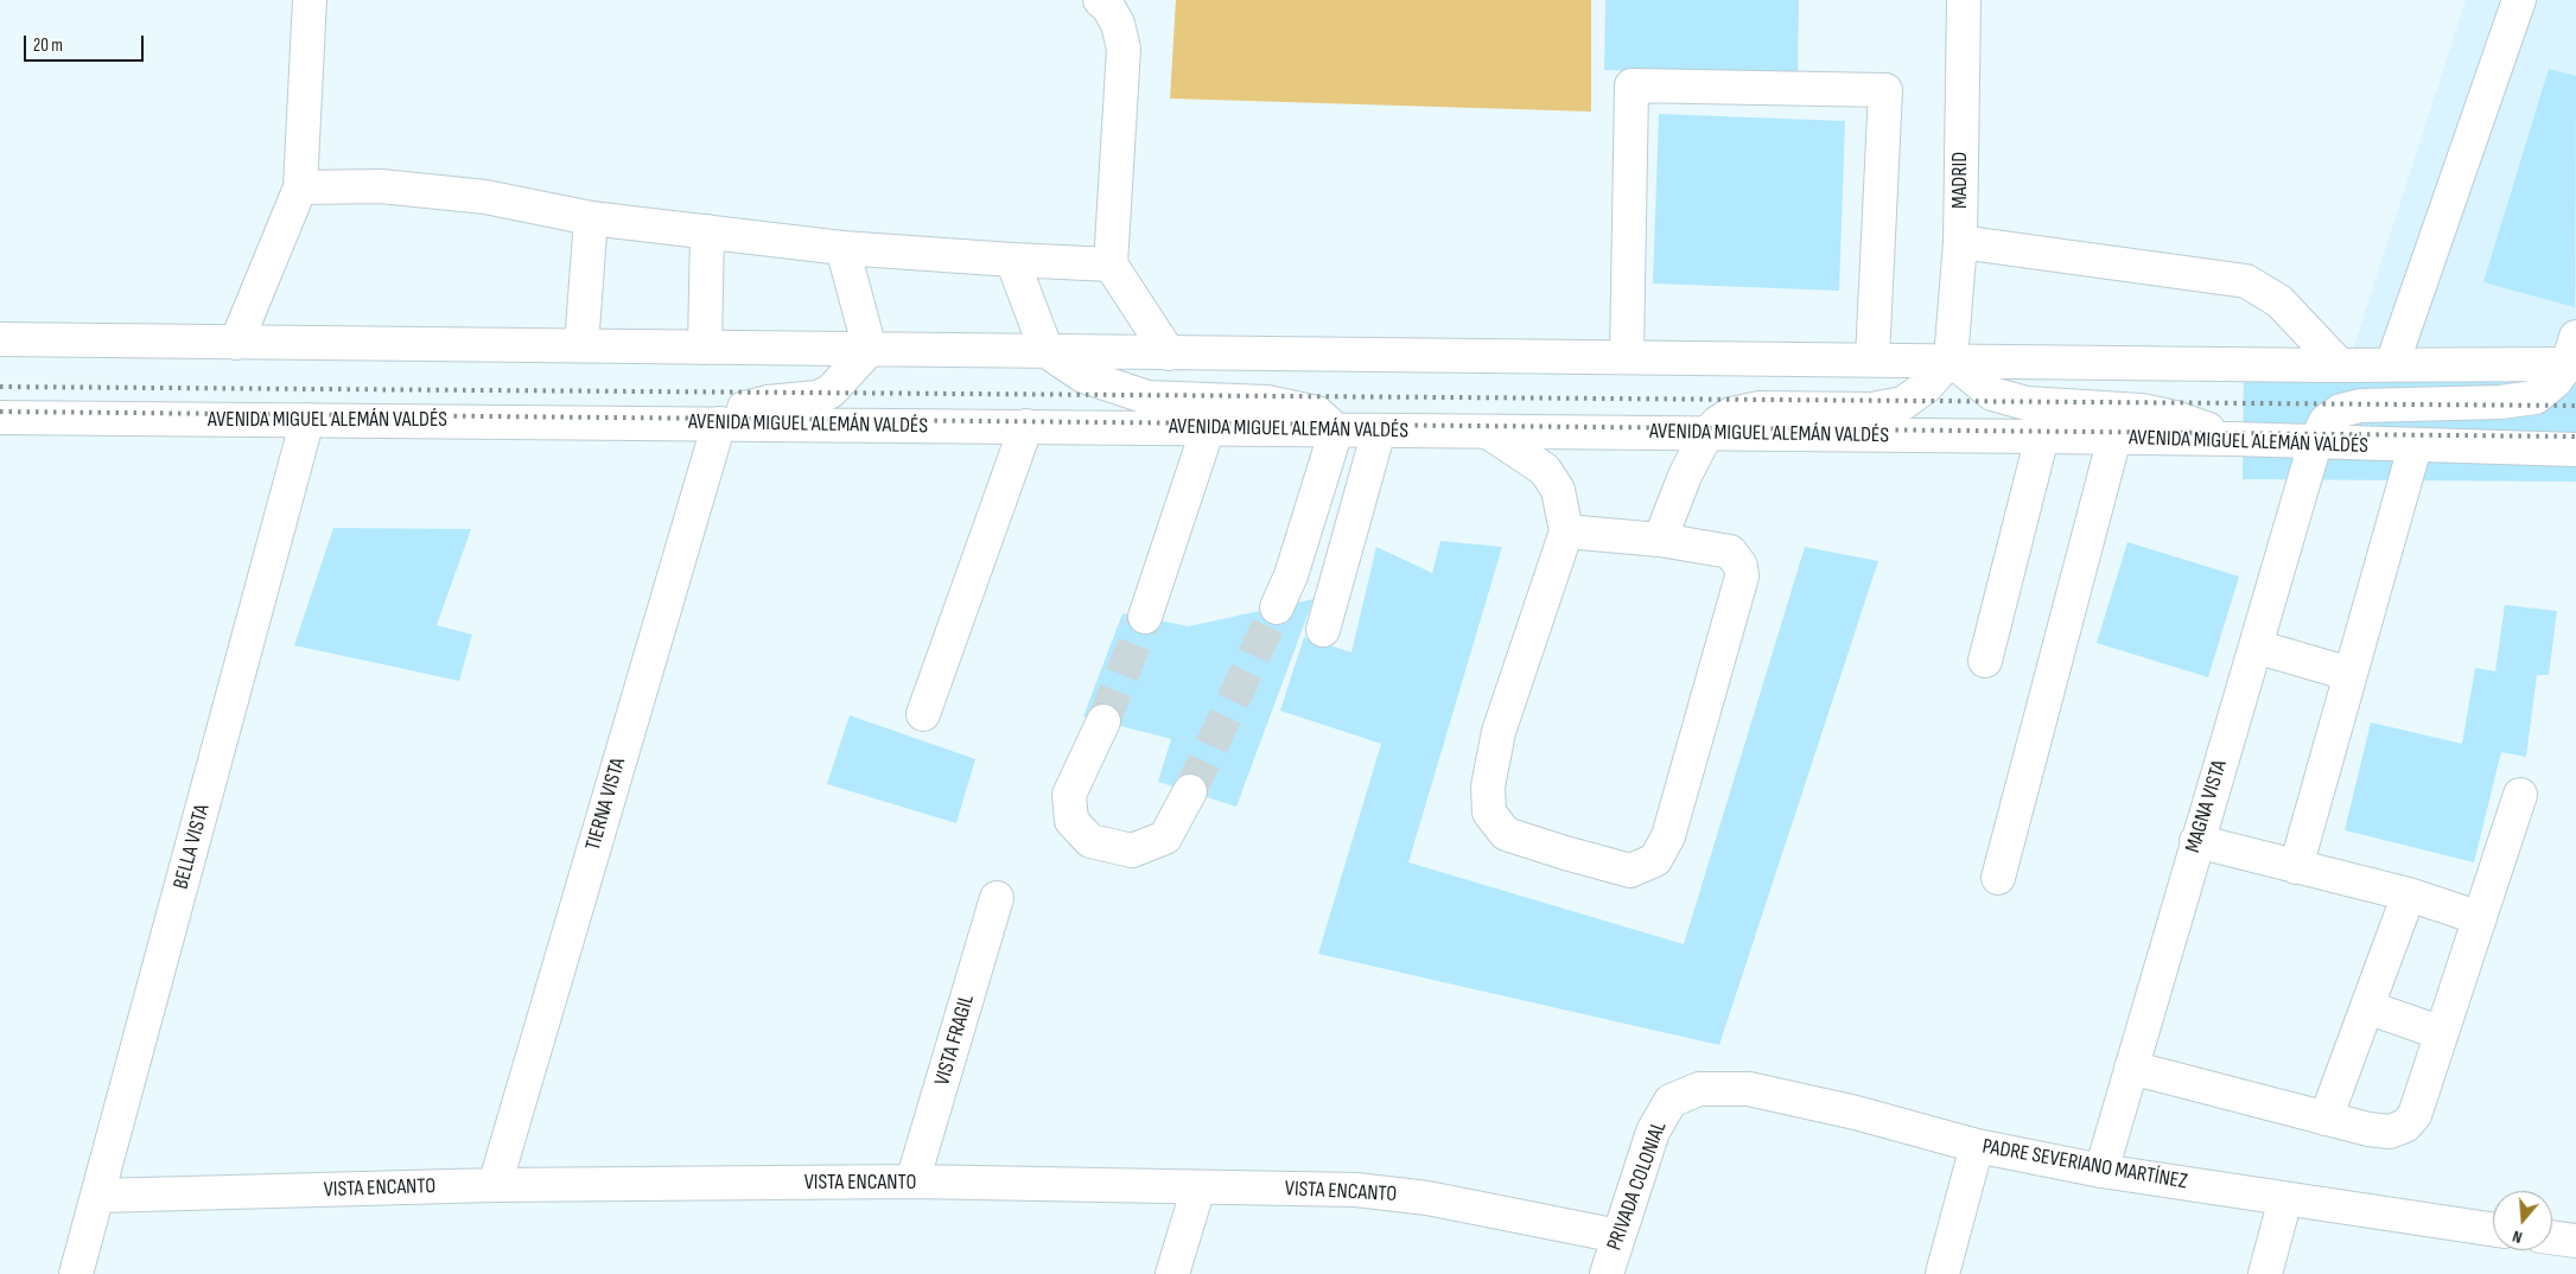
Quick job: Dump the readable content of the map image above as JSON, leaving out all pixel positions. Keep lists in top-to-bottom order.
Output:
{
  "streets": {
    "main road": [
      "MADRID",
      "AVENIDA MIGUEL ALEMÁN VALDÉS",
      "TIERNA VISTA",
      "MAGNA VISTA",
      "BELLA VISTA",
      "VISTA FRAGIL",
      "PADRE SEVERIANO MARTÍNEZ",
      "VISTA ENCANTO",
      "PRIVADA COLONIAL"
    ]
  },
  "crossings": [
    ["AVENIDA MIGUEL ALEMÁN VALDÉS", "TIERNA VISTA"],
    ["AVENIDA MIGUEL ALEMÁN VALDÉS", "MAGNA VISTA"],
    ["AVENIDA MIGUEL ALEMÁN VALDÉS", "BELLA VISTA"],
    ["TIERNA VISTA", "VISTA ENCANTO"],
    ["MAGNA VISTA", "PADRE SEVERIANO MARTÍNEZ"],
    ["BELLA VISTA", "VISTA ENCANTO"],
    ["VISTA FRAGIL", "VISTA ENCANTO"],
    ["PADRE SEVERIANO MARTÍNEZ", "PRIVADA COLONIAL"],
    ["VISTA ENCANTO", "PRIVADA COLONIAL"]
  ],
  "scale_bar": "20 m",
  "north": "bottom"
}
